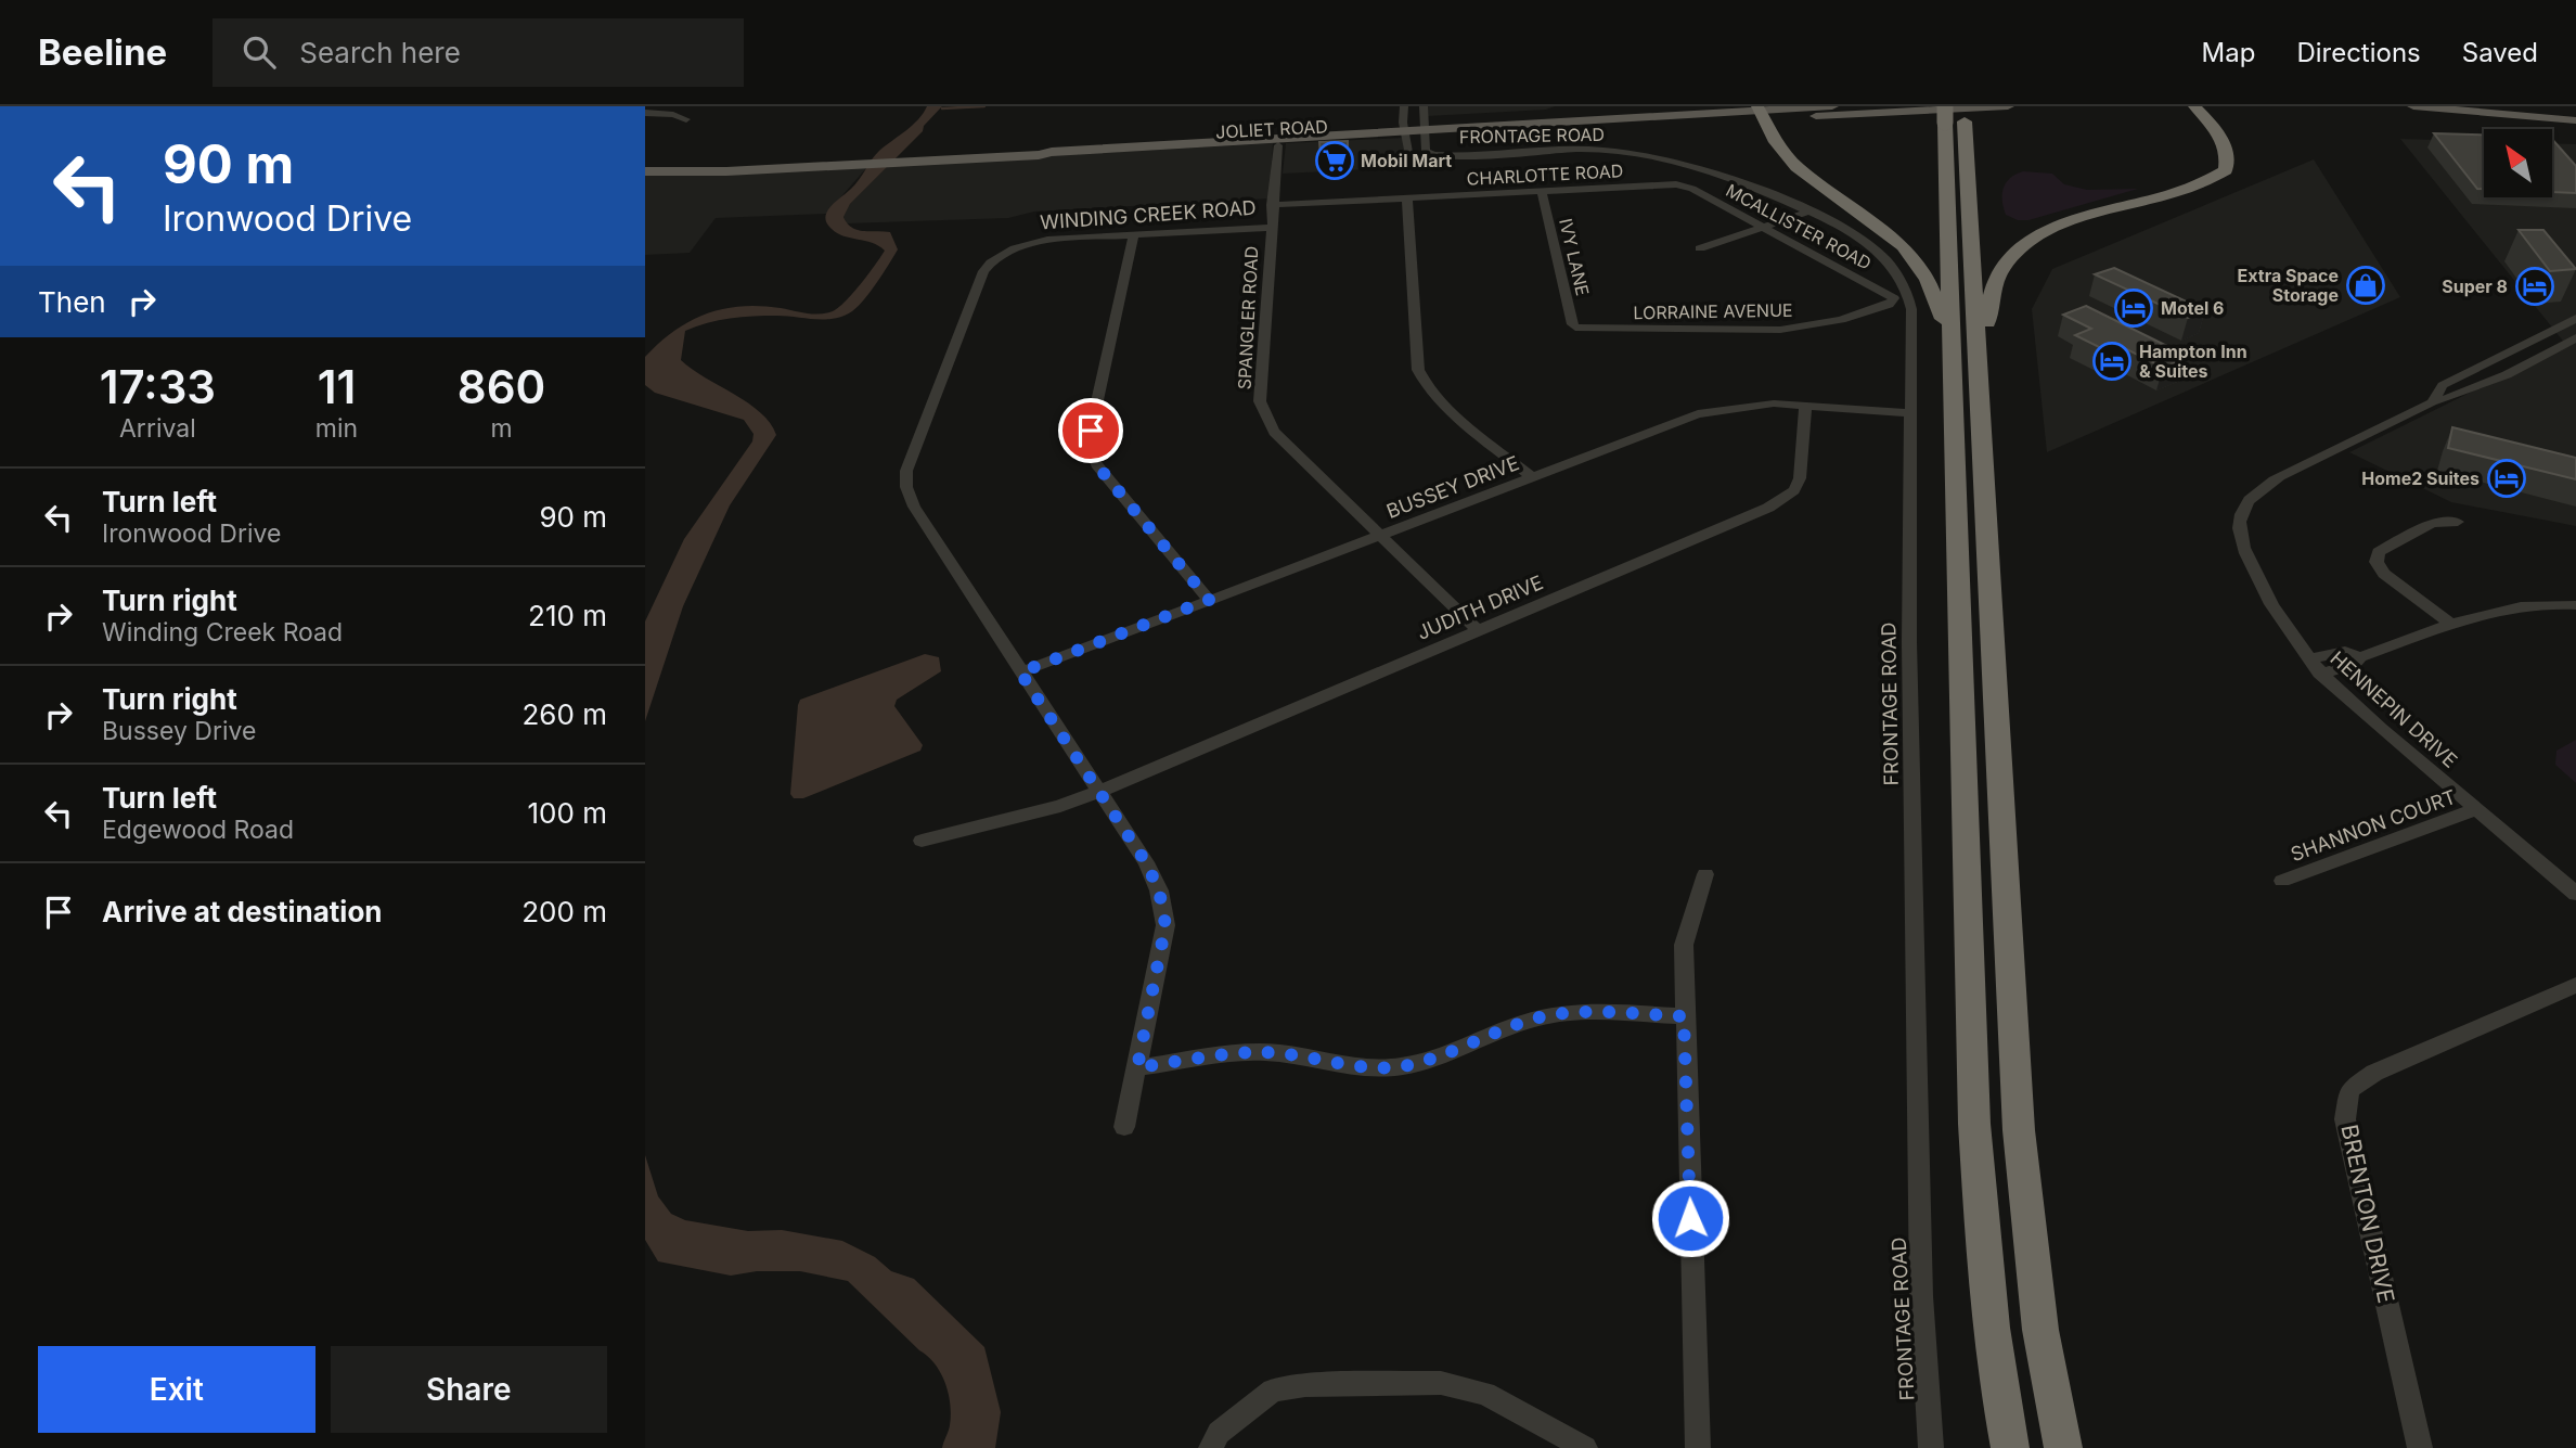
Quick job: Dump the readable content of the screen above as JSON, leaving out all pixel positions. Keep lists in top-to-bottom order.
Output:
{
  "streets": {
    "main road": ["JOLIET ROAD"],
    "street": [
      "FRONTAGE ROAD",
      "CHARLOTTE ROAD",
      "WINDING CREEK ROAD",
      "MCALLISTER ROAD",
      "IVY LANE",
      "LORRAINE AVENUE",
      "SPANGLER ROAD",
      "BUSSEY DRIVE",
      "JUDITH DRIVE",
      "HENNEPIN DRIVE",
      "SHANNON COURT",
      "BRENTON DRIVE"
    ]
  },
  "crossings": [
    ["JOLIET ROAD", "FRONTAGE ROAD"],
    ["JOLIET ROAD", "SPANGLER ROAD"],
    ["FRONTAGE ROAD", "BUSSEY DRIVE"],
    ["CHARLOTTE ROAD", "MCALLISTER ROAD"],
    ["CHARLOTTE ROAD", "IVY LANE"],
    ["CHARLOTTE ROAD", "SPANGLER ROAD"],
    ["WINDING CREEK ROAD", "SPANGLER ROAD"],
    ["WINDING CREEK ROAD", "BUSSEY DRIVE"],
    ["WINDING CREEK ROAD", "JUDITH DRIVE"],
    ["MCALLISTER ROAD", "LORRAINE AVENUE"],
    ["IVY LANE", "LORRAINE AVENUE"],
    ["SPANGLER ROAD", "BUSSEY DRIVE"],
    ["SPANGLER ROAD", "JUDITH DRIVE"],
    ["BUSSEY DRIVE", "JUDITH DRIVE"],
    ["HENNEPIN DRIVE", "SHANNON COURT"]
  ],
  "places": {
    "supermarket": ["Mobil Mart"],
    "shop": ["Extra Space Storage"],
    "hotel": [
      "Super 8",
      "Motel 6",
      "Hampton Inn & Suites",
      "Home2 Suites"
    ]
  },
  "north": "top left",
  "page": {
    "header": "Beeline",
    "search": "Search here",
    "nav": ["Map", "Directions", "Saved"],
    "turn": ["90 m", "Ironwood Drive"],
    "then": "Then",
    "eta": [
      "17:33",
      "Arrival",
      "11",
      "min",
      "860",
      "m"
    ],
    "list": [
      {
        "name": "Turn left",
        "note": "Ironwood Drive",
        "value": "90 m"
      },
      {
        "name": "Turn right",
        "note": "Winding Creek Road",
        "value": "210 m"
      },
      {
        "name": "Turn right",
        "note": "Bussey Drive",
        "value": "260 m"
      },
      {
        "name": "Turn left",
        "note": "Edgewood Road",
        "value": "100 m"
      },
      {
        "name": "Arrive at destination",
        "value": "200 m"
      }
    ],
    "buttons": ["Exit", "Share"]
  }
}
